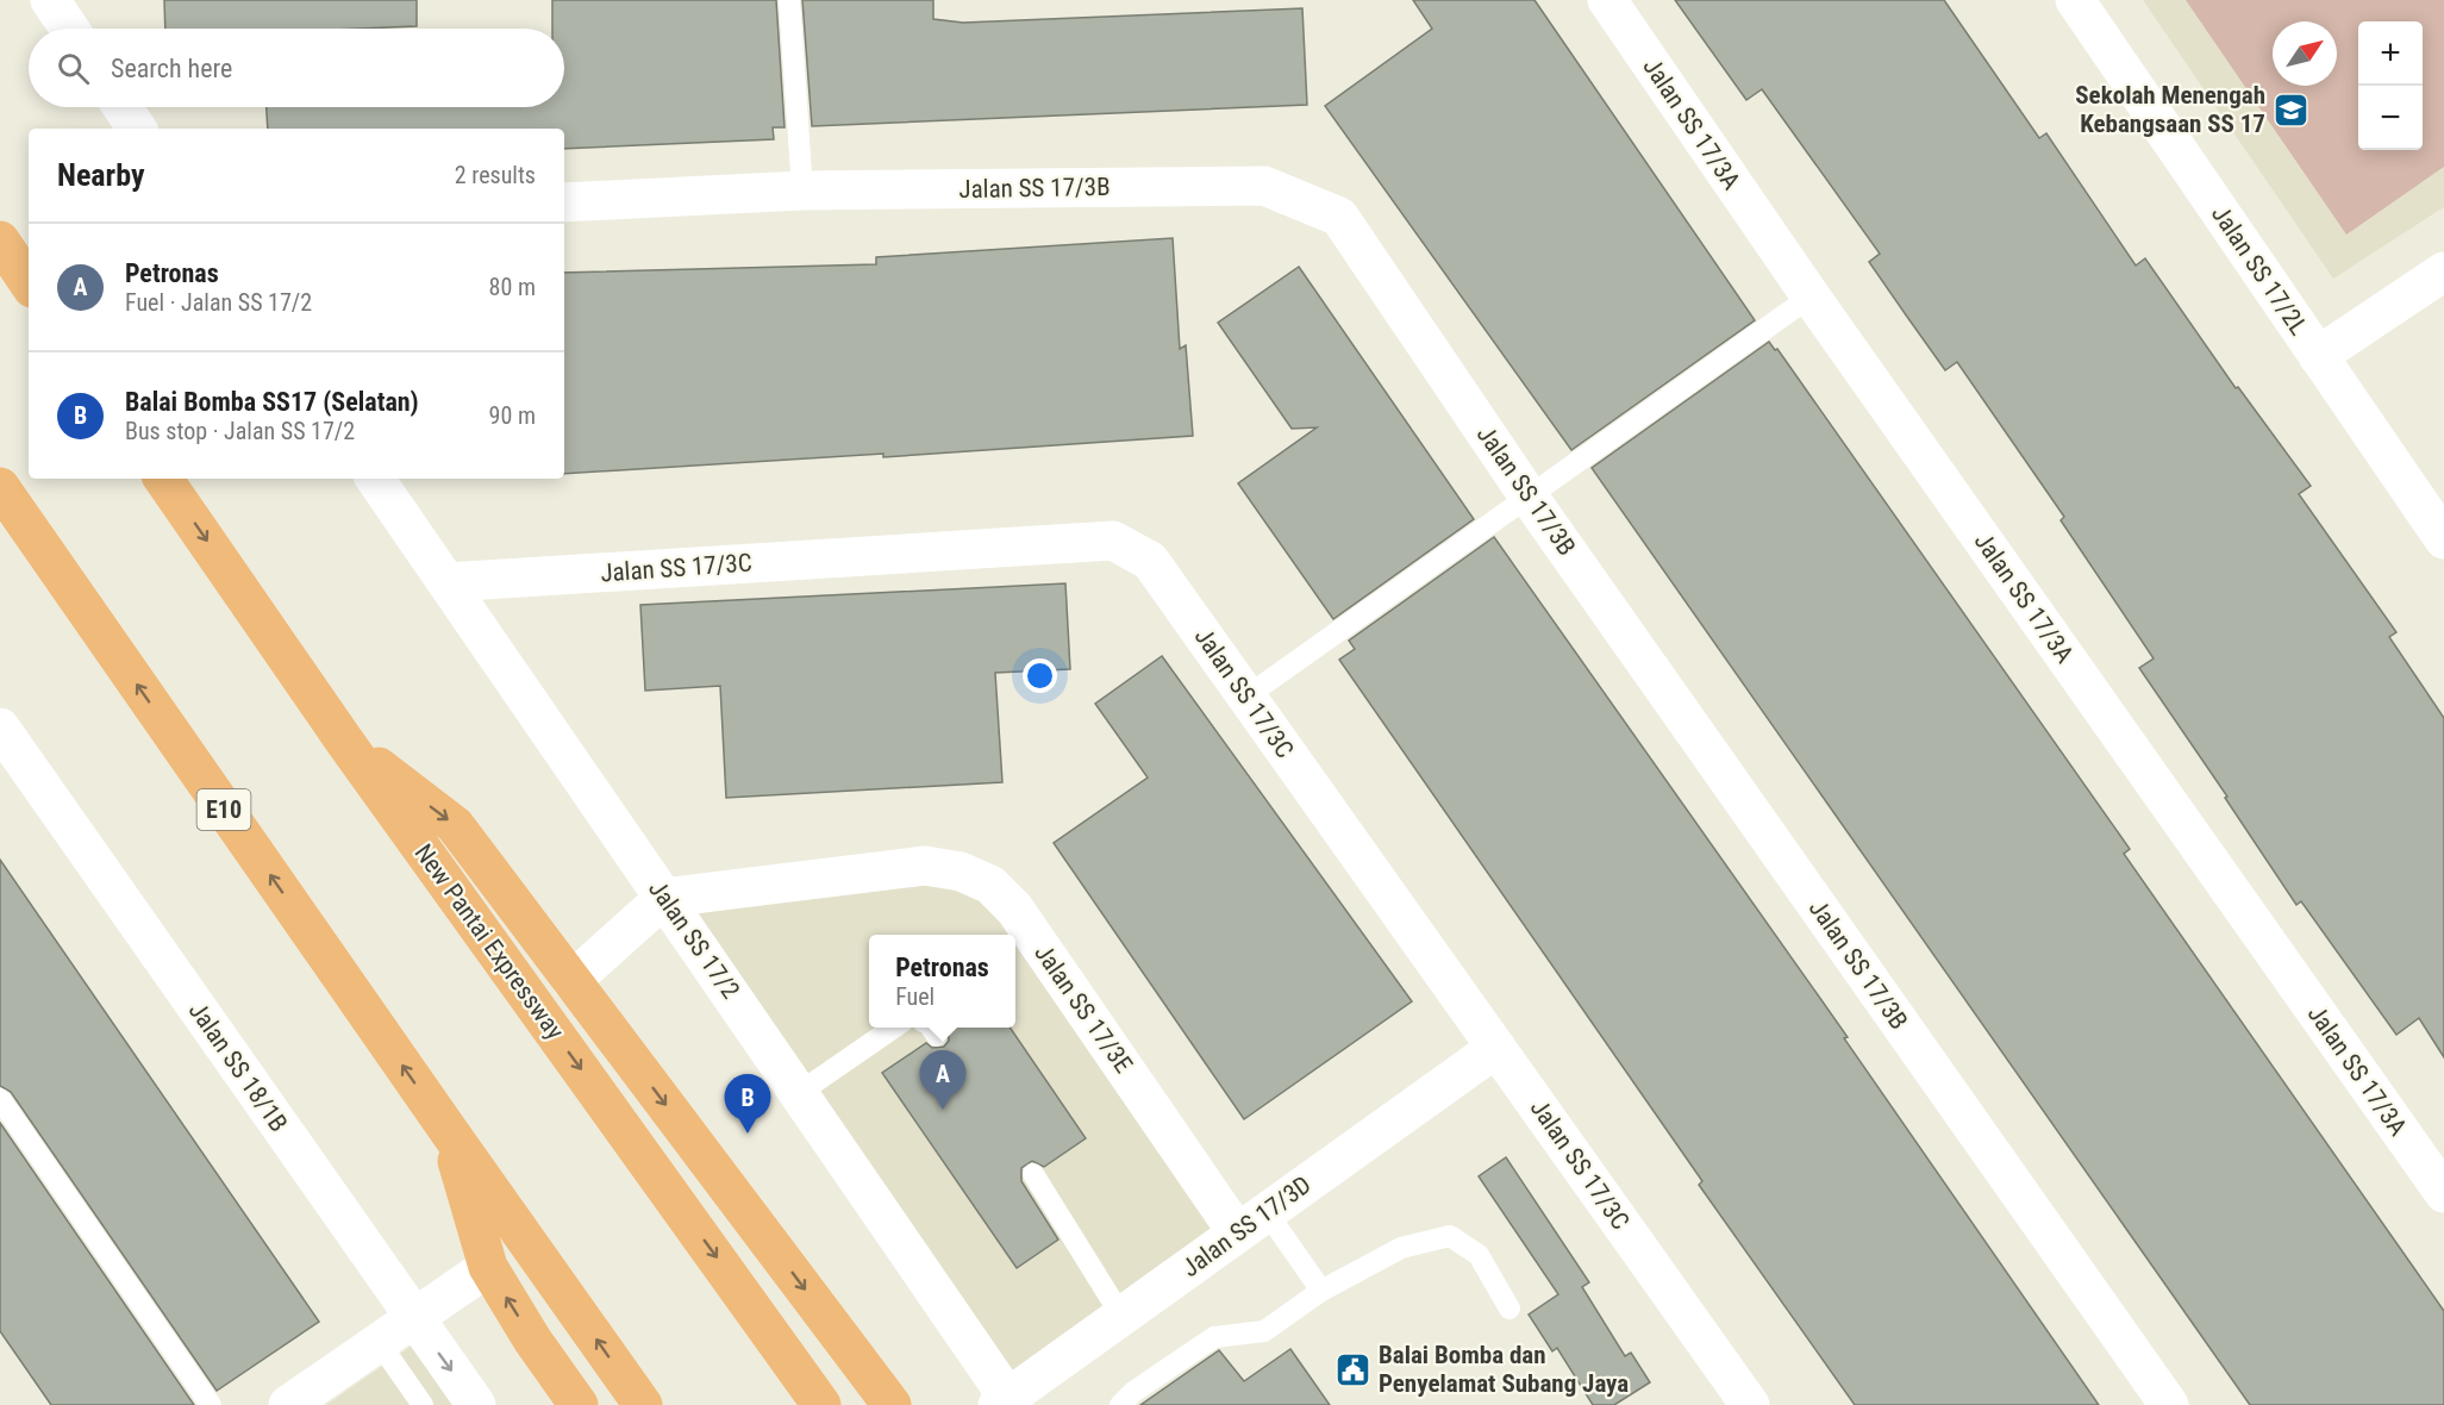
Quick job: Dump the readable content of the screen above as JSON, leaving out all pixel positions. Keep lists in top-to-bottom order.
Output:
{
  "streets": {
    "highway": ["E10", "New Pantai Expressway"],
    "street": [
      "Jalan SS 17/3A",
      "Jalan SS 17/3B",
      "Jalan SS 17/2L",
      "Jalan SS 17/3C",
      "Jalan SS 17/2",
      "Jalan SS 17/3E",
      "Jalan SS 18/1B",
      "Jalan SS 17/3D"
    ]
  },
  "crossings": [
    ["Jalan SS 17/3C", "Jalan SS 17/2"],
    ["Jalan SS 17/3C", "Jalan SS 17/3D"],
    ["Jalan SS 17/2", "Jalan SS 17/3E"],
    ["Jalan SS 17/2", "Jalan SS 17/3D"],
    ["Jalan SS 17/3E", "Jalan SS 17/3D"]
  ],
  "places": {
    "school or university": ["Sekolah Menengah Kebangsaan SS 17"],
    "public building": ["Balai Bomba dan Penyelamat Subang Jaya"]
  },
  "north": "top right",
  "page": {
    "map_buttons": ["+", "−"],
    "search": "Search here",
    "heading": ["Nearby", "2 results"],
    "list": [
      {
        "mark": "A",
        "name": "Petronas",
        "note": "Fuel · Jalan SS 17/2",
        "value": "80 m"
      },
      {
        "mark": "B",
        "name": "Balai Bomba SS17 (Selatan)",
        "note": "Bus stop · Jalan SS 17/2",
        "value": "90 m"
      }
    ],
    "popup": ["Petronas", "Fuel"],
    "pins": ["A", "B"]
  }
}
